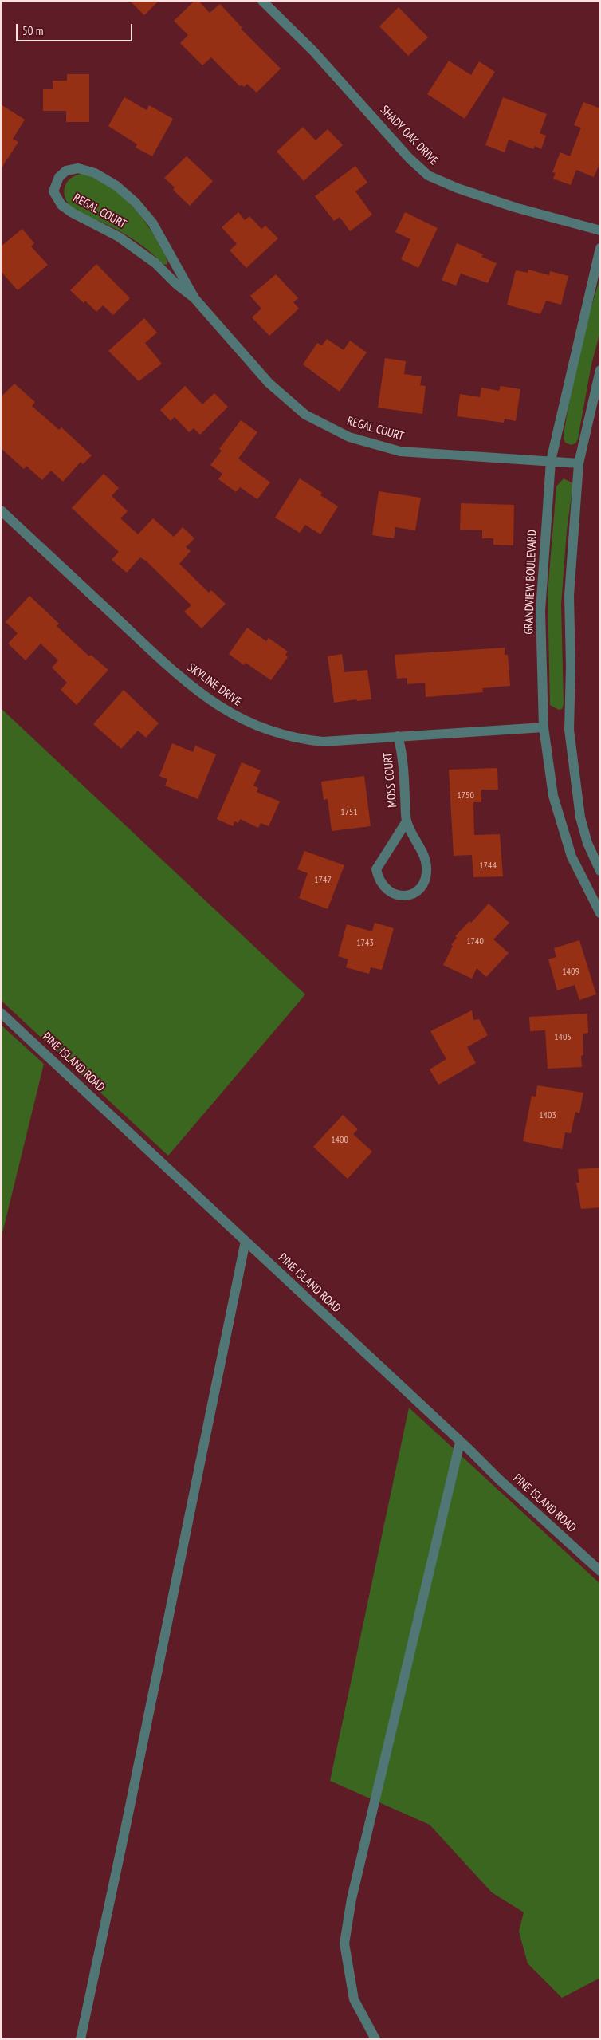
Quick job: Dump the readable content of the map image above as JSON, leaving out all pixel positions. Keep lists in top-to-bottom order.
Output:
{
  "streets": {
    "street": [
      "SHADY OAK DRIVE",
      "REGAL COURT",
      "GRANDVIEW BOULEVARD",
      "SKYLINE DRIVE",
      "MOSS COURT",
      "PINE ISLAND ROAD"
    ]
  },
  "crossings": [
    ["REGAL COURT", "GRANDVIEW BOULEVARD"],
    ["GRANDVIEW BOULEVARD", "SKYLINE DRIVE"],
    ["SKYLINE DRIVE", "MOSS COURT"]
  ],
  "house_numbers": [
    "1750",
    "1751",
    "1744",
    "1747",
    "1740",
    "1743",
    "1409",
    "1405",
    "1403",
    "1400"
  ],
  "scale_bar": "50 m"
}
